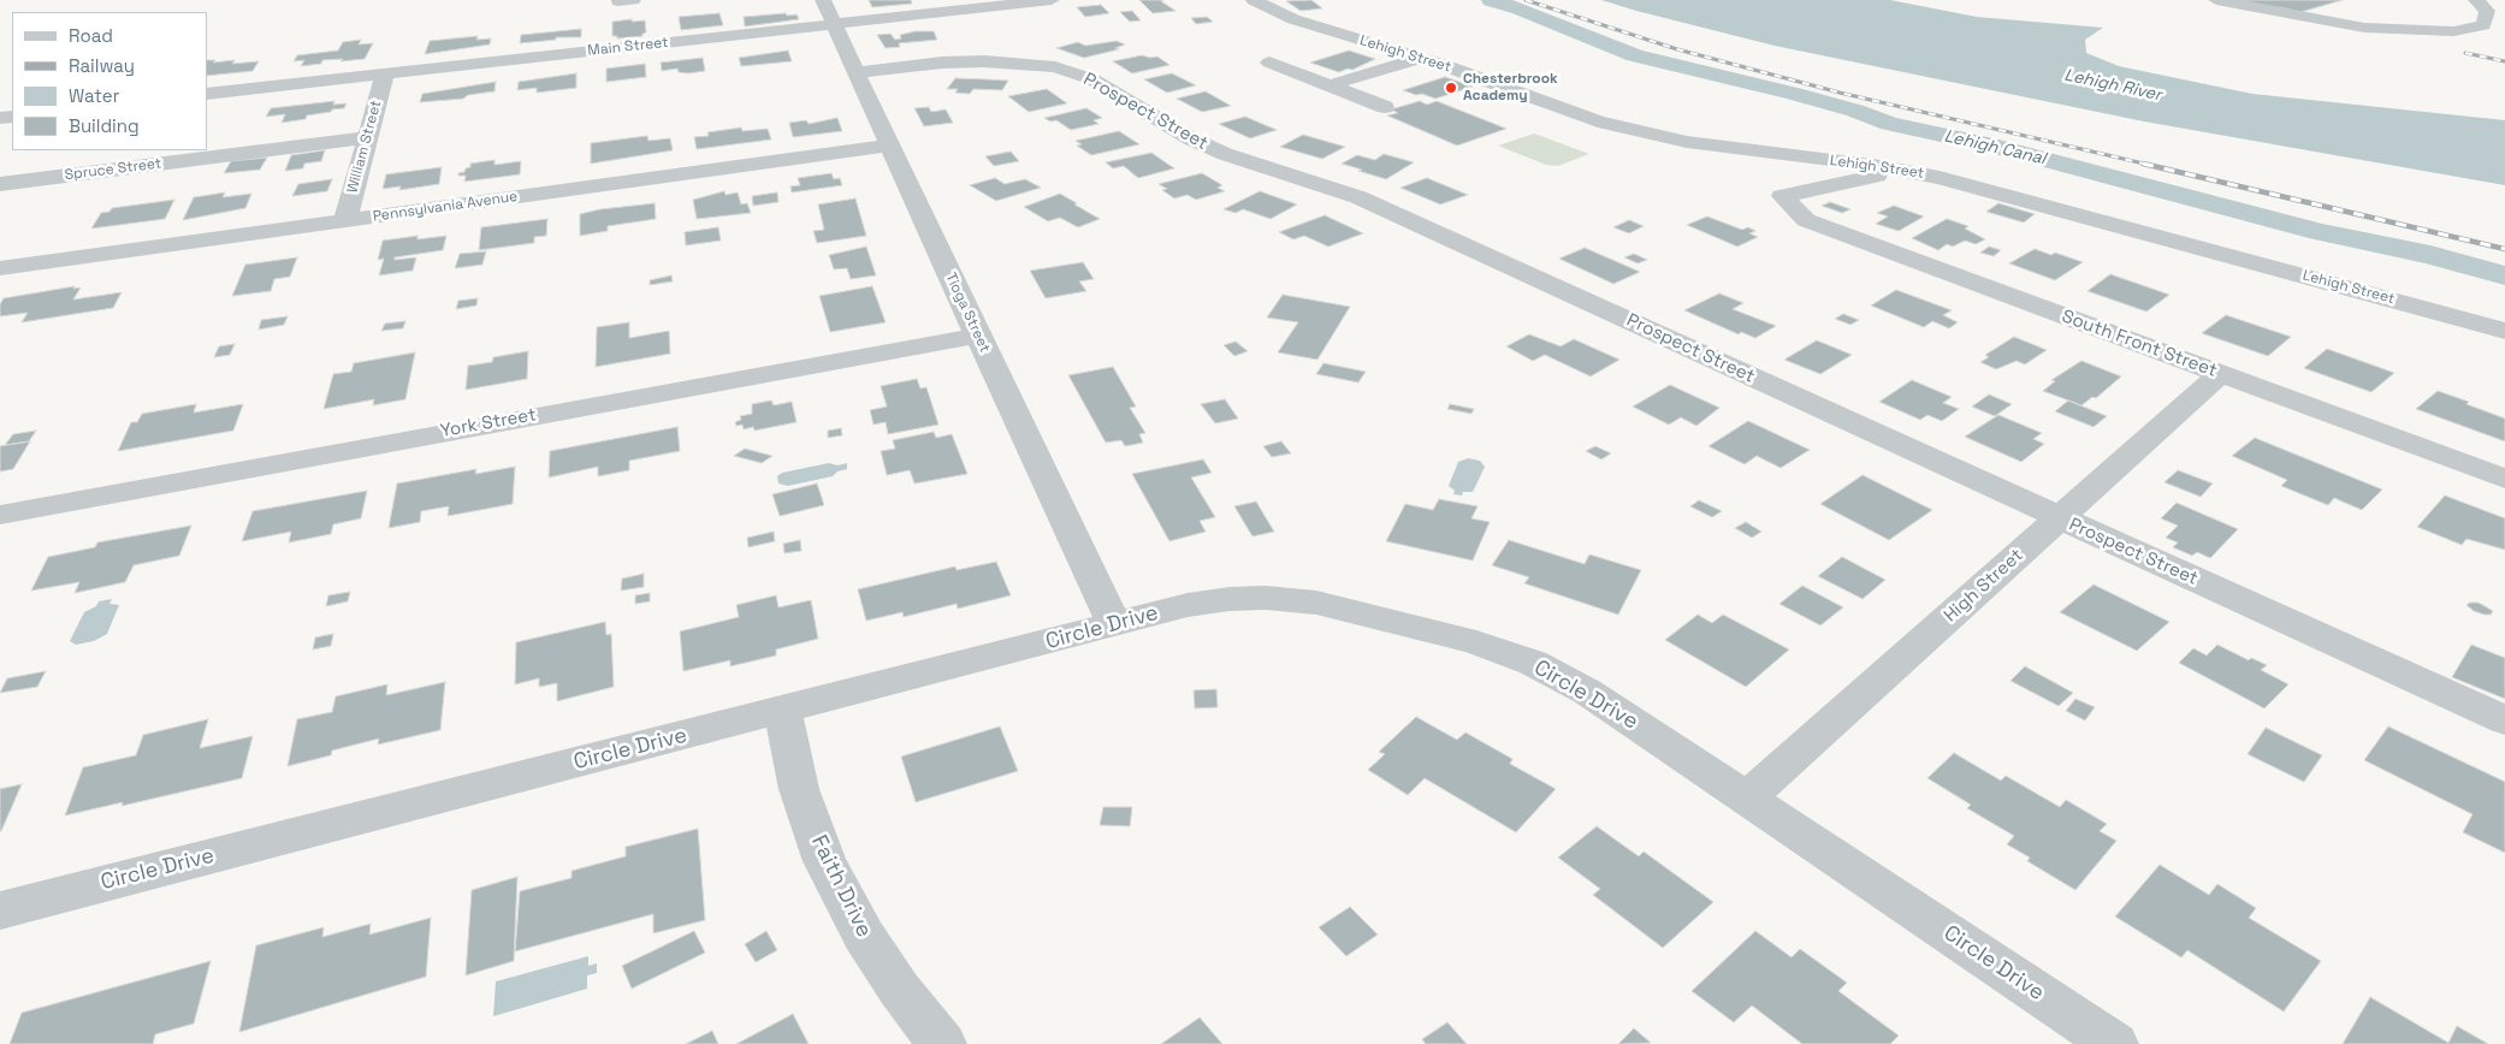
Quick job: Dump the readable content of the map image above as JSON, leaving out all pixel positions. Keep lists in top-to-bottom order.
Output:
{
  "streets": {
    "street": [
      "Main Street",
      "Lehigh Street",
      "Prospect Street",
      "William Street",
      "Spruce Street",
      "Pennsylvania Avenue",
      "Tioga Street",
      "South Front Street",
      "York Street",
      "High Street",
      "Circle Drive",
      "Faith Drive"
    ]
  },
  "crossings": [
    ["Main Street", "William Street"],
    ["Main Street", "Tioga Street"],
    ["Lehigh Street", "South Front Street"],
    ["Prospect Street", "Tioga Street"],
    ["Prospect Street", "High Street"],
    ["William Street", "Spruce Street"],
    ["William Street", "Pennsylvania Avenue"],
    ["Pennsylvania Avenue", "Tioga Street"],
    ["Tioga Street", "York Street"],
    ["Tioga Street", "Circle Drive"],
    ["South Front Street", "High Street"],
    ["High Street", "Circle Drive"],
    ["Circle Drive", "Faith Drive"]
  ],
  "water": ["Lehigh River", "Lehigh Canal"],
  "places": ["Chesterbrook Academy"],
  "legend": [
    "Road",
    "Railway",
    "Water",
    "Building"
  ]
}
